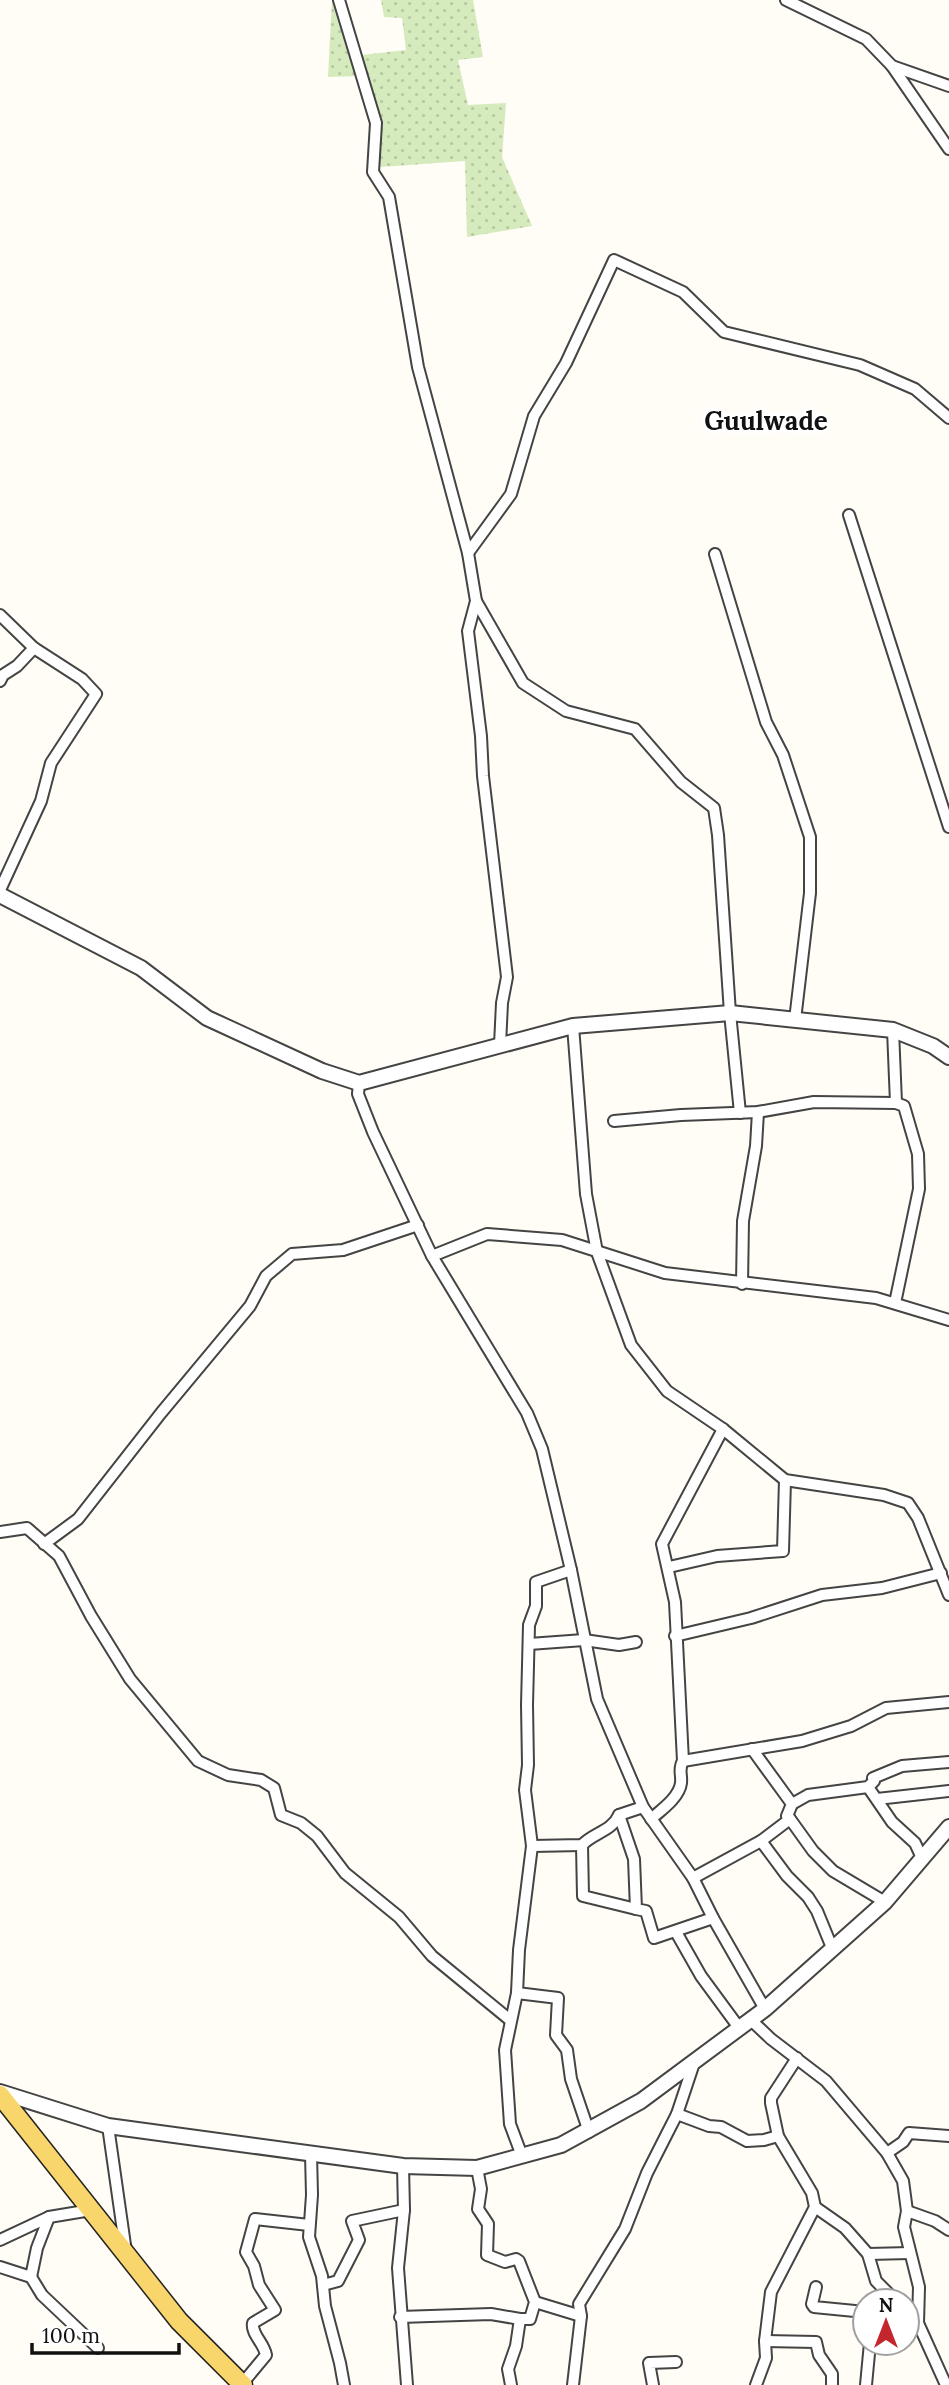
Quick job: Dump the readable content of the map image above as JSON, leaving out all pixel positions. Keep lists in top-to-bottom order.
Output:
{
  "districts": ["Guulwade"],
  "scale_bar": "100 m",
  "north": "top"
}
